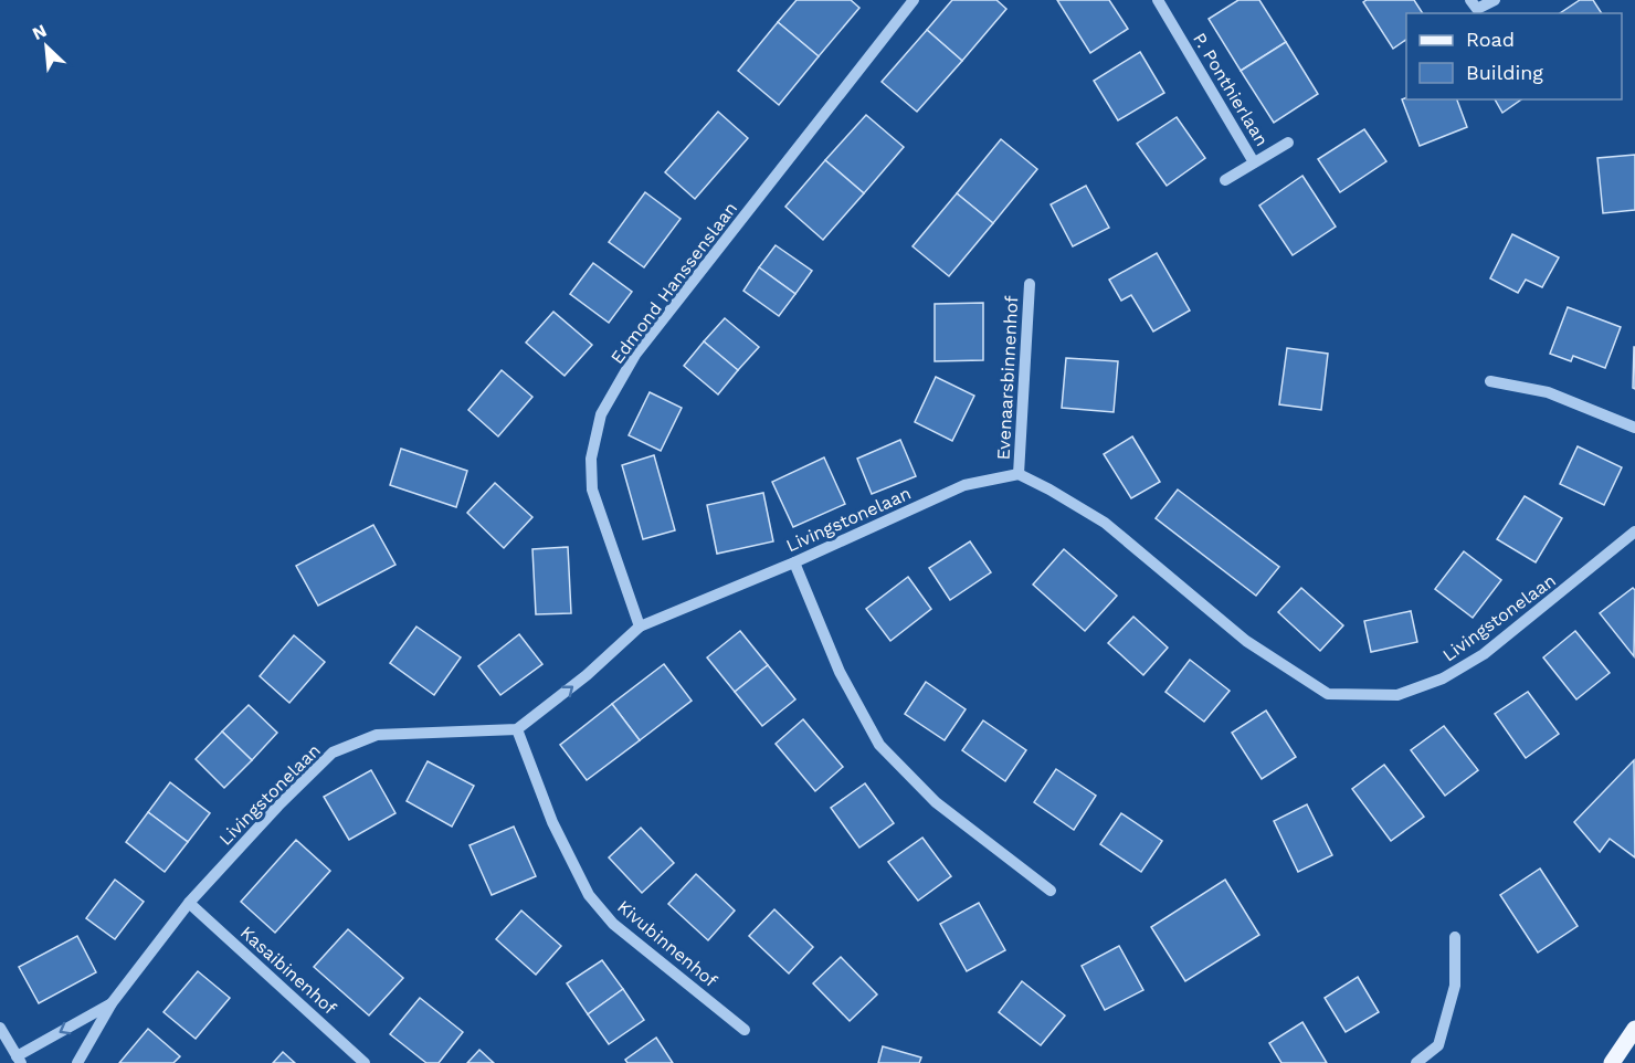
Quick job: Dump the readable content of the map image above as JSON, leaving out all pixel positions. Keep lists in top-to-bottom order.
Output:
{
  "streets": {
    "street": [
      "P. Ponthierlaan",
      "Edmond Hanssenslaan",
      "Evenaarsbinnenhof",
      "Livingstonelaan",
      "Kivubinnenhof",
      "Kasaibinenhof"
    ]
  },
  "crossings": [
    ["Edmond Hanssenslaan", "Livingstonelaan"],
    ["Evenaarsbinnenhof", "Livingstonelaan"],
    ["Livingstonelaan", "Kivubinnenhof"],
    ["Livingstonelaan", "Kasaibinenhof"]
  ],
  "legend": ["Road", "Building"],
  "north": "top left"
}
